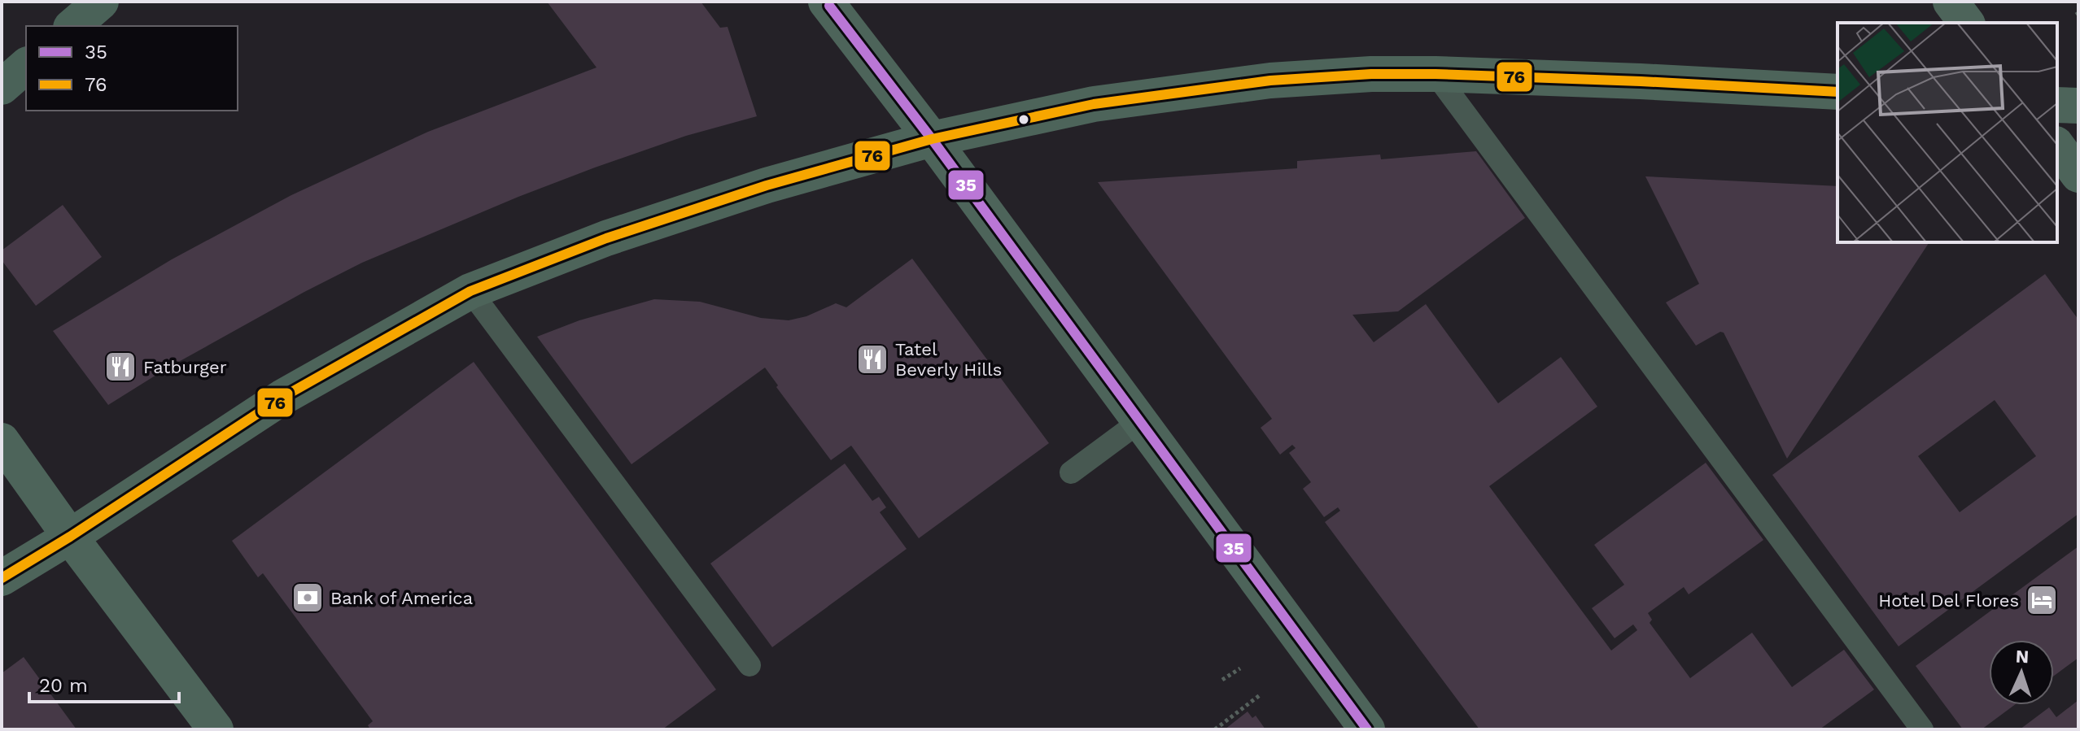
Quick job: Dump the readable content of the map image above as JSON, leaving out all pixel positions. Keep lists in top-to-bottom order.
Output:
{
  "places": {
    "restaurant": ["Tatel Beverly Hills", "Fatburger"],
    "bank": ["Bank of America"],
    "hotel": ["Hotel Del Flores"]
  },
  "lines": ["transit line 35", "transit line 76"],
  "legend": ["35", "76"],
  "scale_bar": "20 m",
  "north": "top"
}
